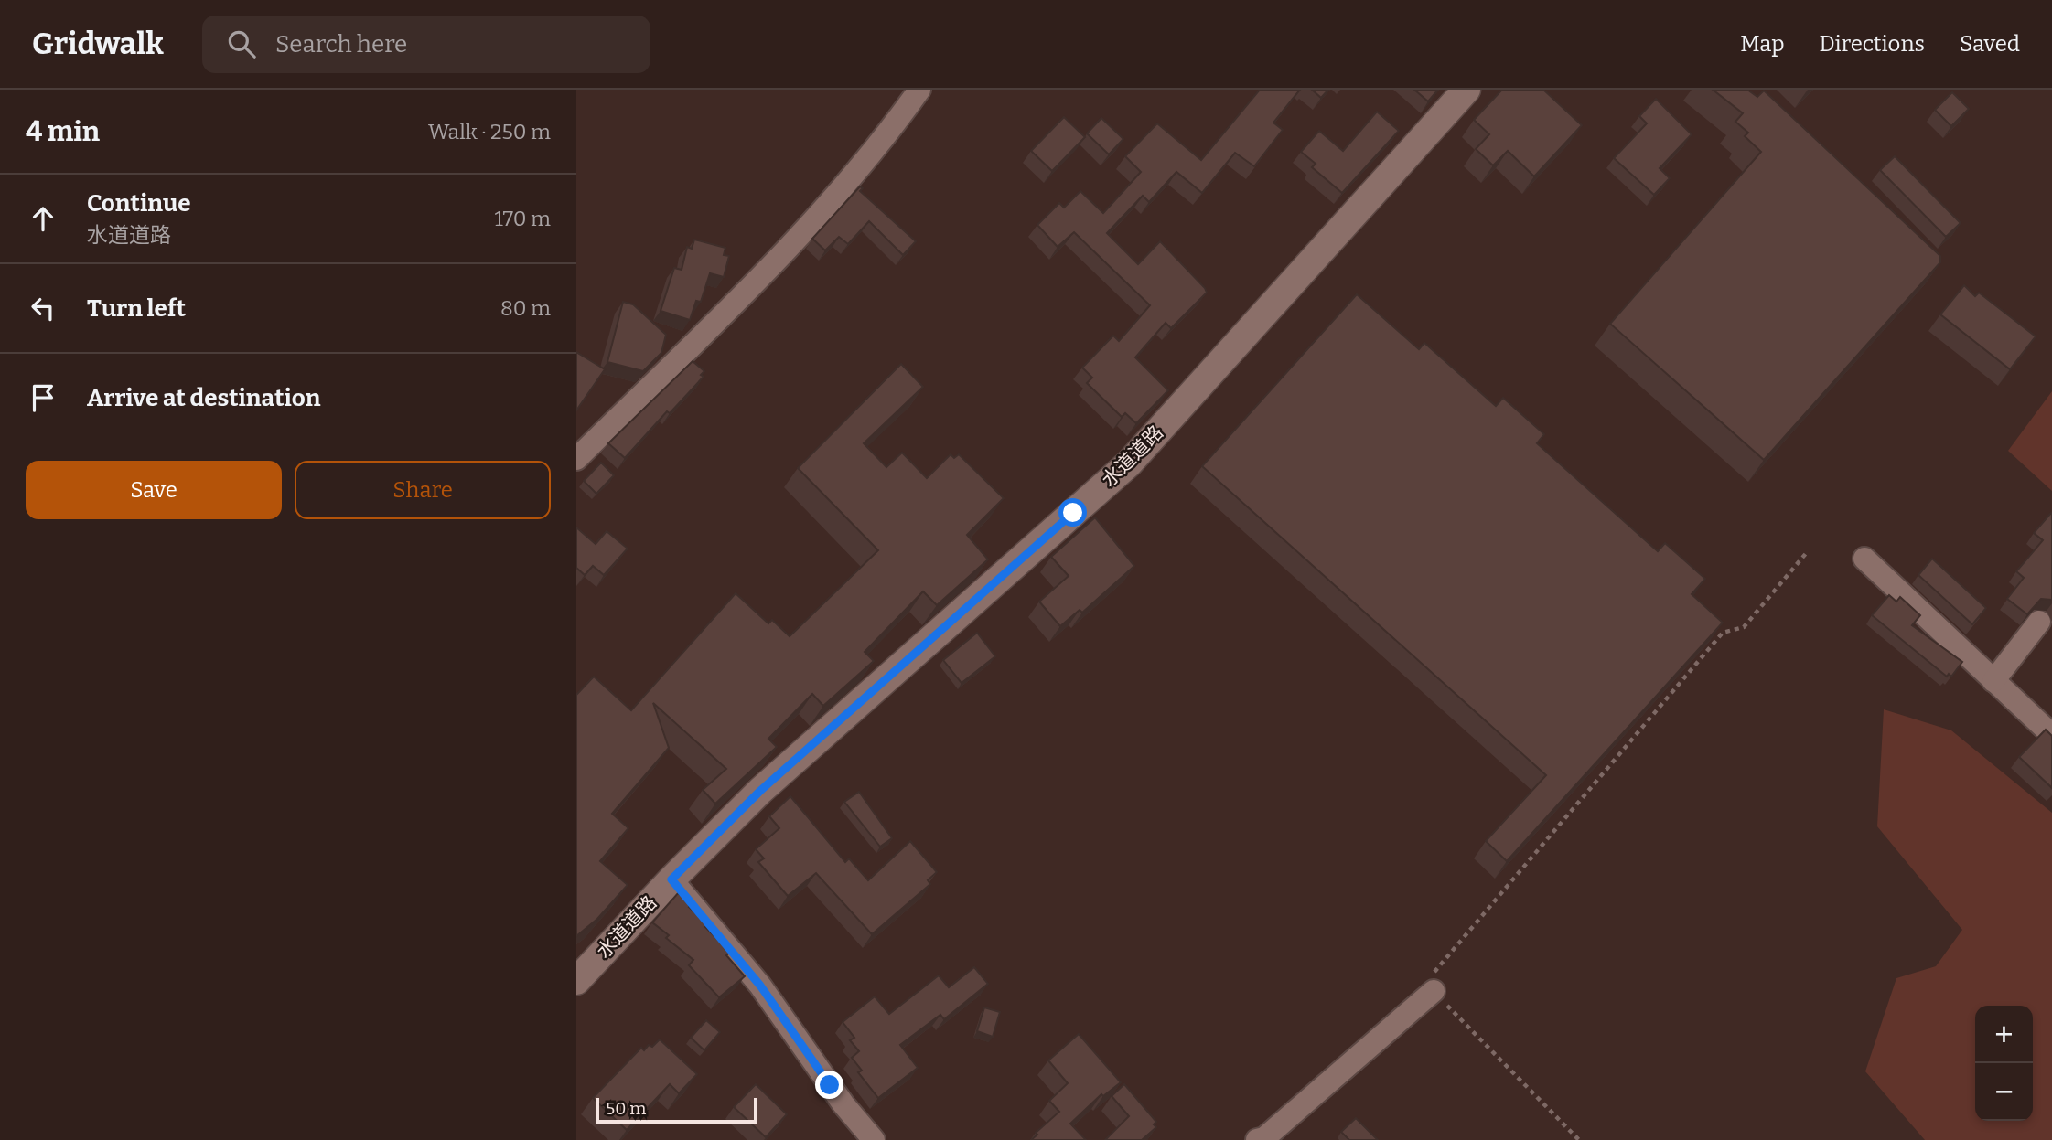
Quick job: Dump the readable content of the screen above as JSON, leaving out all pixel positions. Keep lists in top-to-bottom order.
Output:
{
  "streets": {
    "street": ["水道道路"]
  },
  "scale_bar": "50 m",
  "page": {
    "header": "Gridwalk",
    "search": "Search here",
    "nav": ["Map", "Directions", "Saved"],
    "heading": ["4 min", "Walk · 250 m"],
    "list": [
      ["Continue", "水道道路", "170 m"],
      ["Turn left", "80 m"],
      "Arrive at destination"
    ],
    "buttons": ["Save", "Share"],
    "map_buttons": ["+", "−"],
    "scale": "50 m"
  }
}
